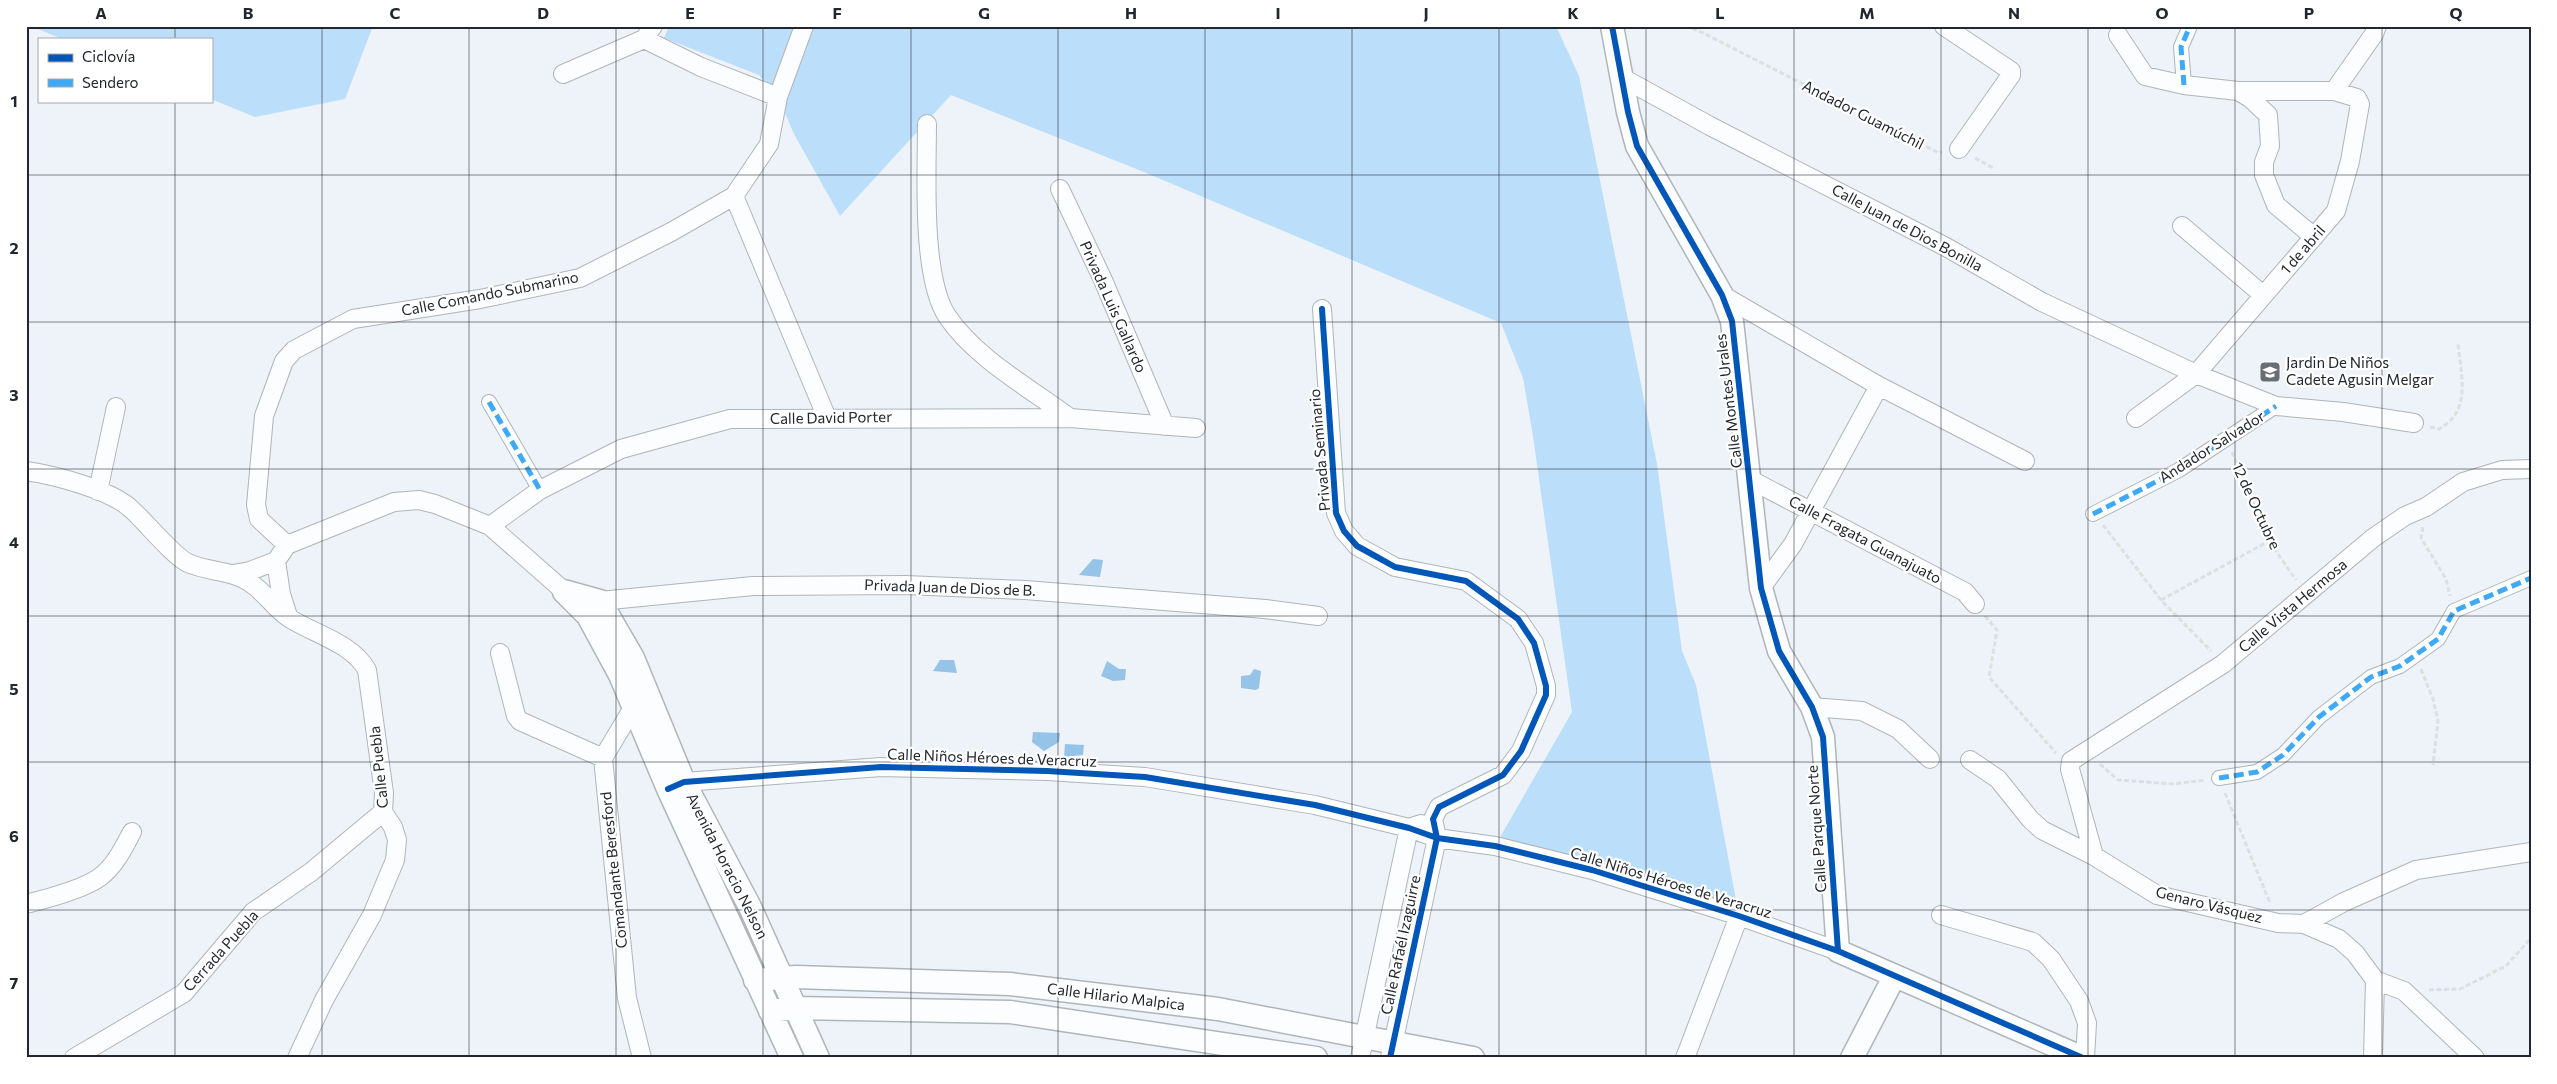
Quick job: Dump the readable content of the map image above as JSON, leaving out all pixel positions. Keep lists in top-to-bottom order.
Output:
{
  "streets": {
    "street": [
      "Calle Juan de Dios Bonilla",
      "1 de abril",
      "Calle Comando Submarino",
      "Privada Luis Gallardo",
      "Calle Montes Urales",
      "Calle David Porter",
      "Andador Salvador",
      "Privada Seminario",
      "Calle Fragata Guanajuato",
      "Privada Juan de Dios de B.",
      "Calle Vista Hermosa",
      "Calle Niños Héroes de Veracruz",
      "Calle Puebla",
      "Calle Parque Norte",
      "Avenida Horacio Nelson",
      "Comandante Beresford",
      "Genaro Vásquez",
      "Calle Rafaél Izaguirre",
      "Cerrada Puebla",
      "Calle Hilario Malpica"
    ],
    "path": ["Andador Guamúchil", "12 de Octubre"]
  },
  "crossings": [
    ["Calle Juan de Dios Bonilla", "1 de abril"],
    ["Calle Juan de Dios Bonilla", "Calle Montes Urales"],
    ["Calle Juan de Dios Bonilla", "Andador Salvador"],
    ["Privada Luis Gallardo", "Calle David Porter"],
    ["Calle Montes Urales", "Calle Fragata Guanajuato"],
    ["Calle Montes Urales", "Calle Parque Norte"],
    ["Andador Salvador", "12 de Octubre"],
    ["12 de Octubre", "Calle Vista Hermosa"],
    ["Privada Juan de Dios de B.", "Avenida Horacio Nelson"],
    ["Calle Niños Héroes de Veracruz", "Calle Parque Norte"],
    ["Calle Niños Héroes de Veracruz", "Avenida Horacio Nelson"],
    ["Calle Niños Héroes de Veracruz", "Calle Rafaél Izaguirre"],
    ["Calle Puebla", "Cerrada Puebla"],
    ["Avenida Horacio Nelson", "Calle Hilario Malpica"],
    ["Calle Rafaél Izaguirre", "Calle Hilario Malpica"]
  ],
  "places": {
    "school or university": ["Jardin De Niños Cadete Agusin Melgar"]
  },
  "legend": ["Ciclovía", "Sendero"],
  "grid": {
    "columns": [
      "A",
      "B",
      "C",
      "D",
      "E",
      "F",
      "G",
      "H",
      "I",
      "J",
      "K",
      "L",
      "M",
      "N",
      "O",
      "P",
      "Q"
    ],
    "rows": [
      "1",
      "2",
      "3",
      "4",
      "5",
      "6",
      "7"
    ]
  }
}
